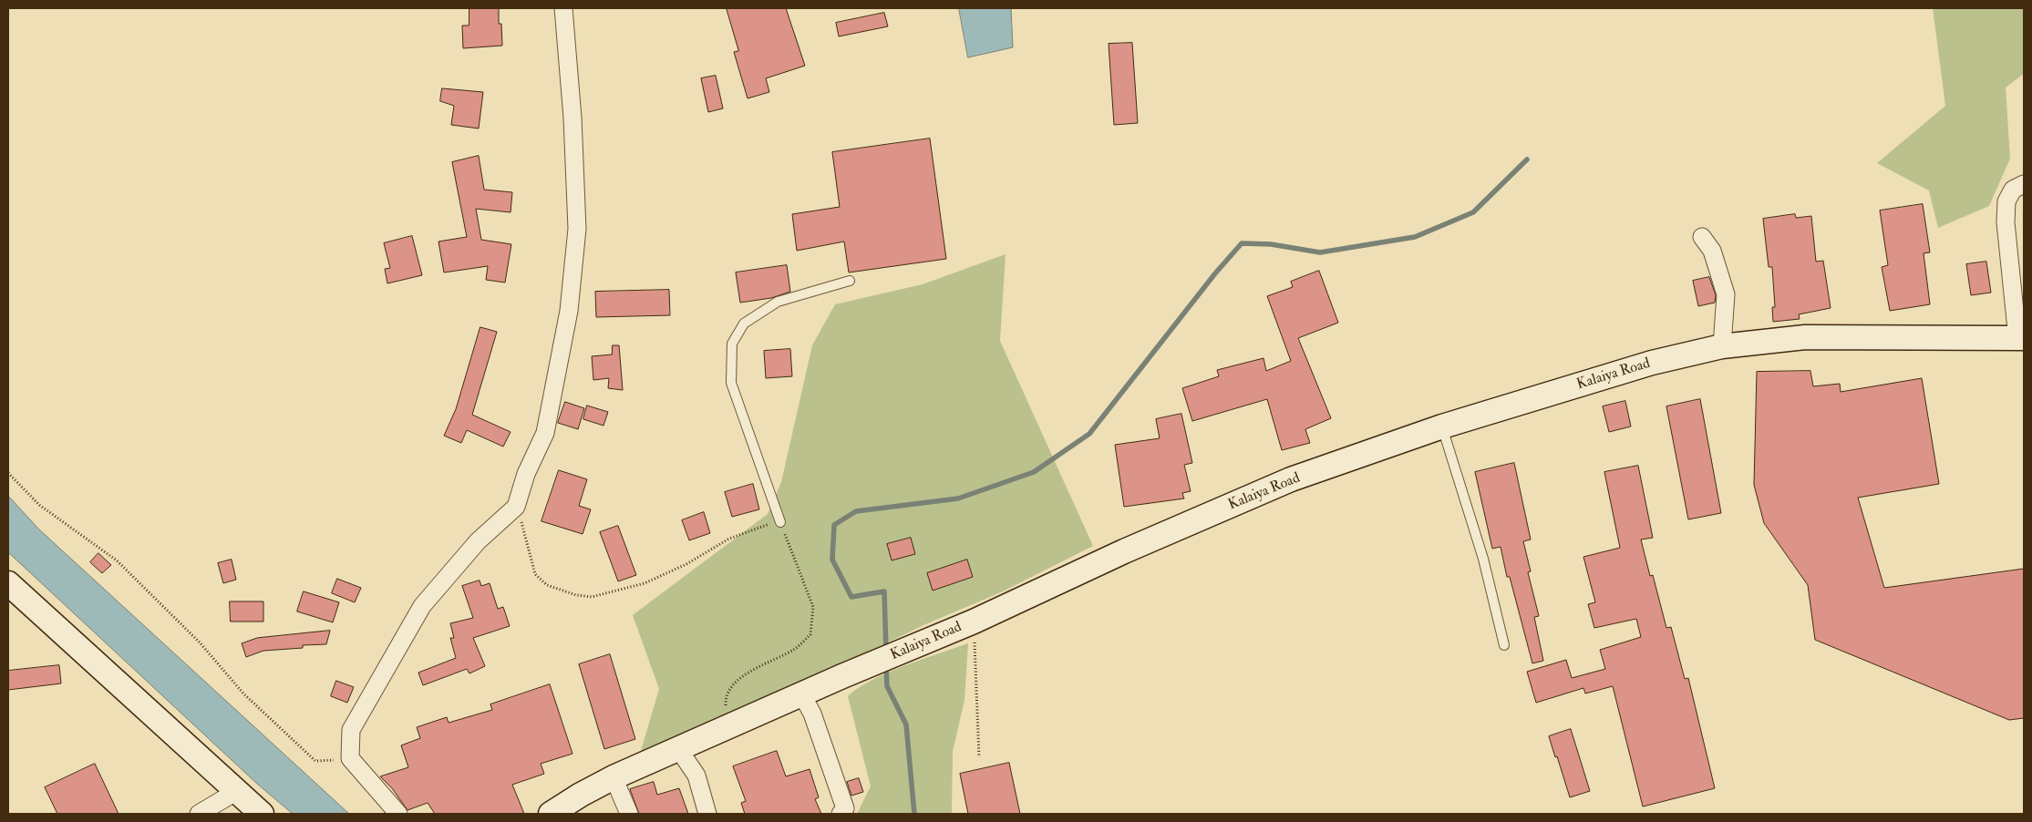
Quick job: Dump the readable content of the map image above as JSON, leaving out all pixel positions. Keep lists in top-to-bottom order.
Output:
{
  "streets": {
    "main road": ["Kalaiya Road"]
  }
}
